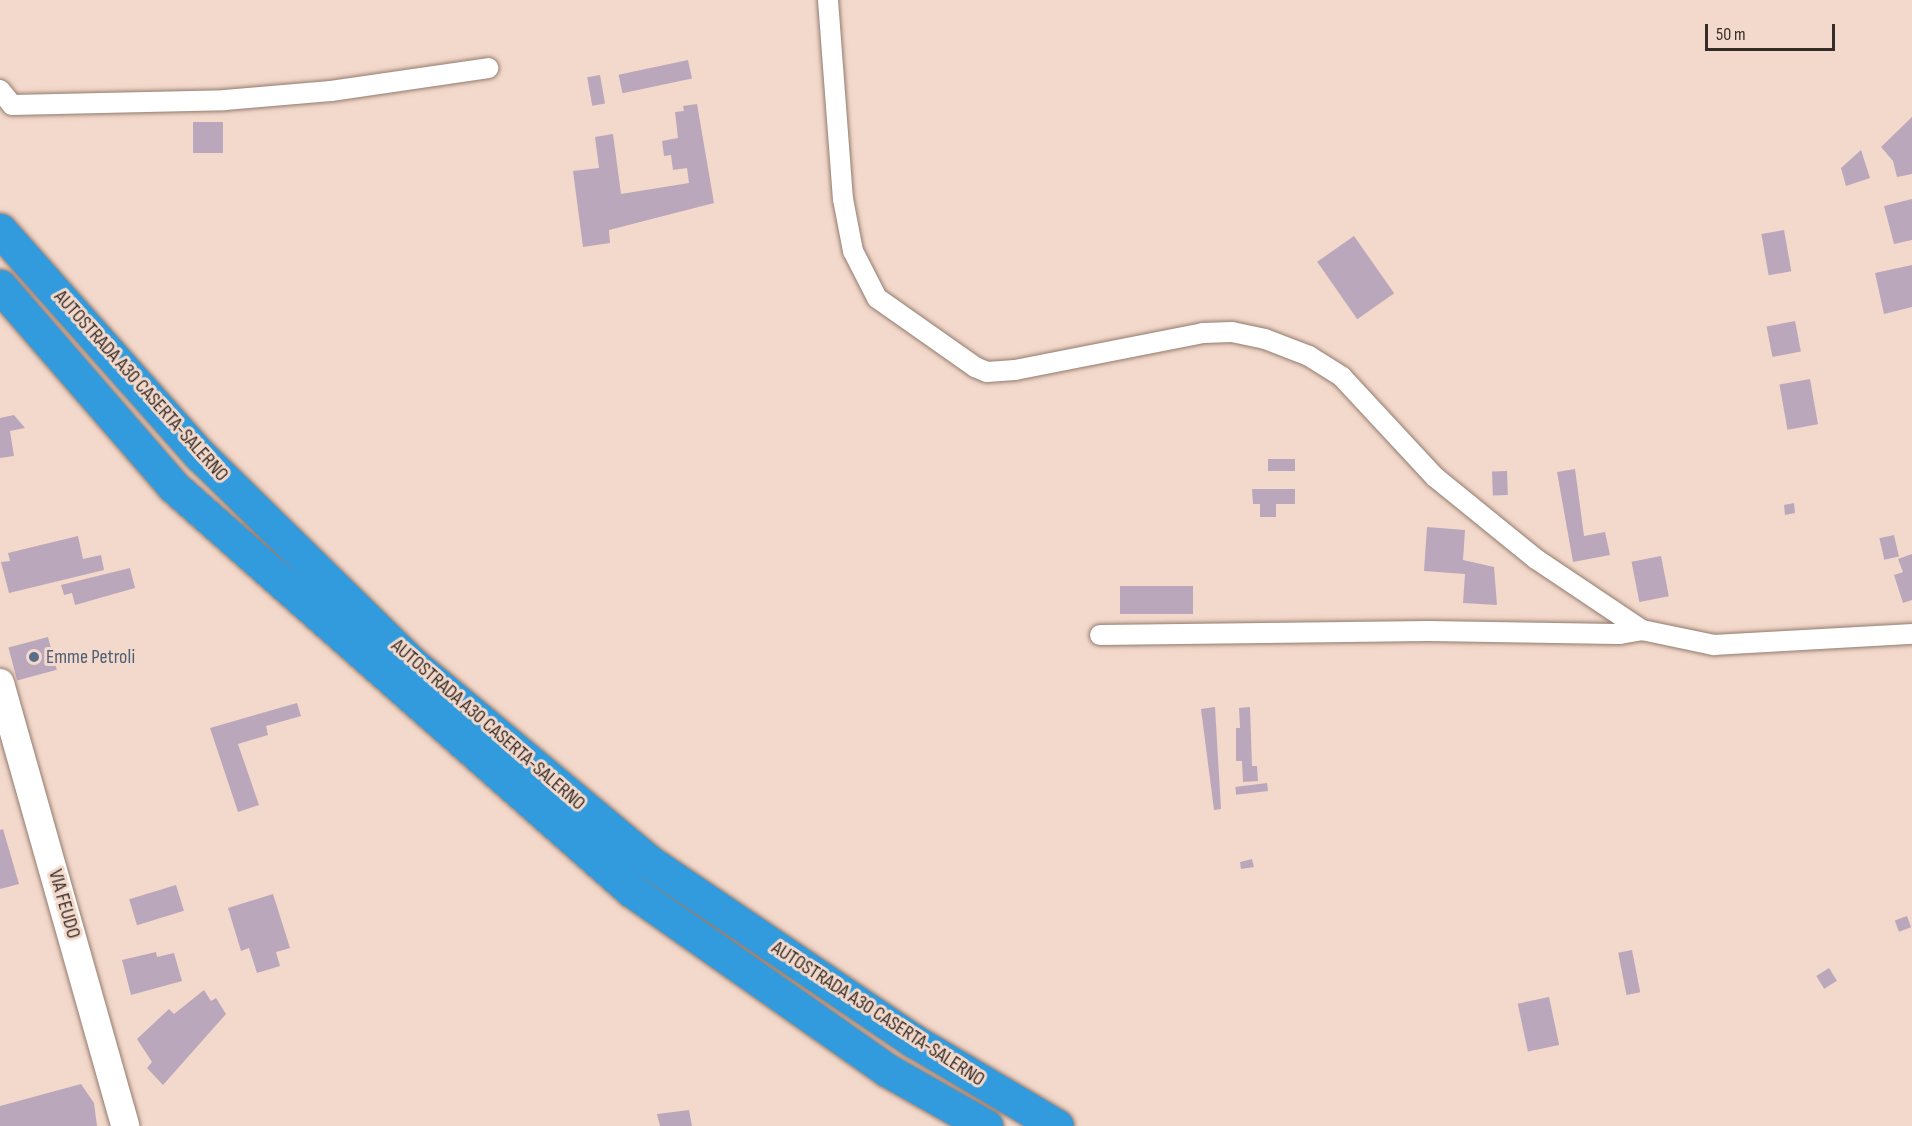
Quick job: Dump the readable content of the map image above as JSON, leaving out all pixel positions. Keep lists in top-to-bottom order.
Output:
{
  "streets": {
    "highway": ["AUTOSTRADA A30 CASERTA-SALERNO"],
    "street": ["VIA FEUDO"]
  },
  "places": ["Emme Petroli"],
  "scale_bar": "50 m"
}
